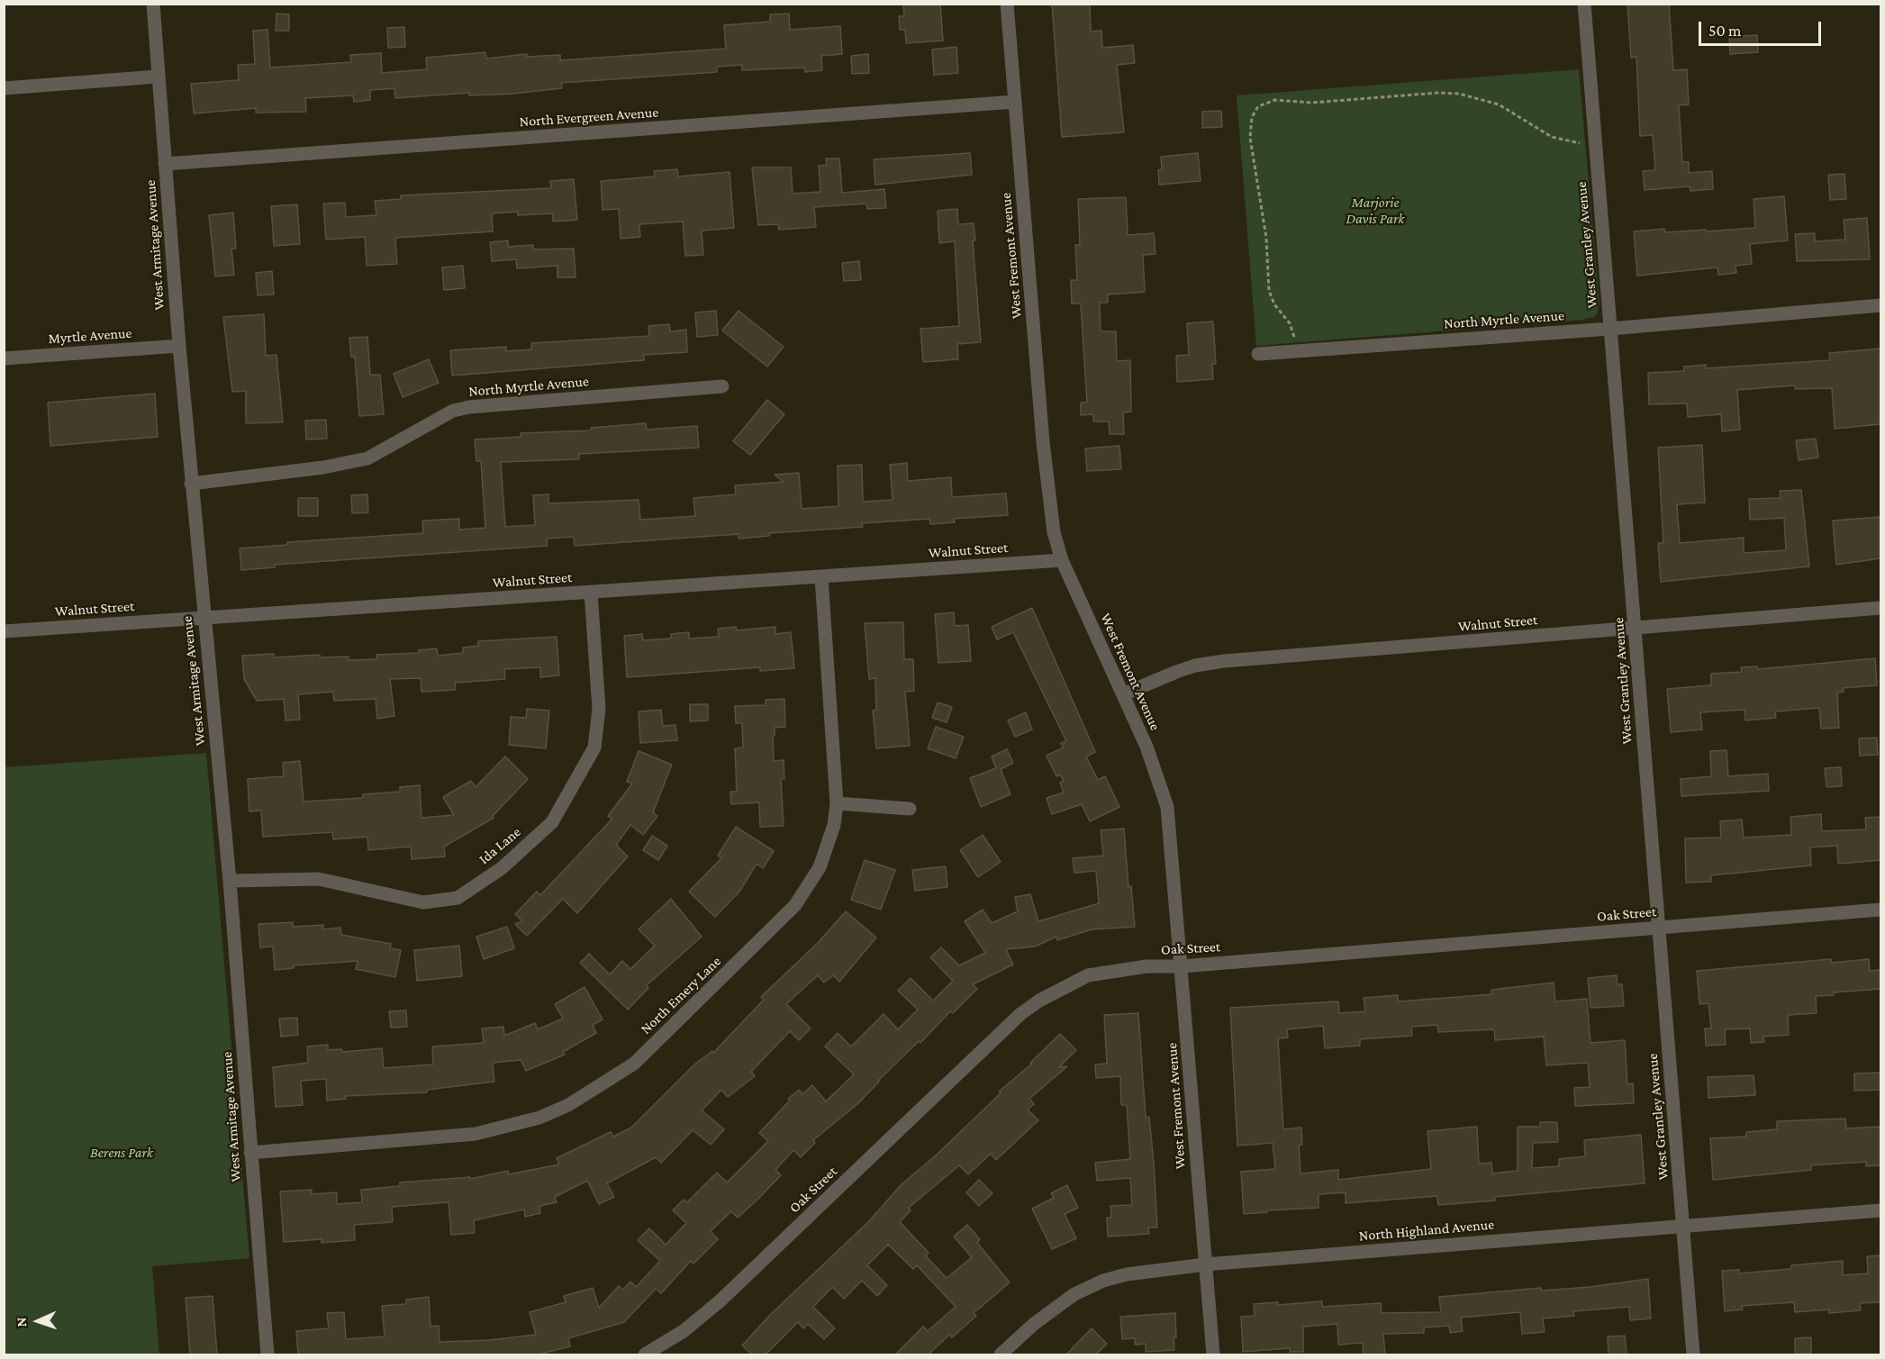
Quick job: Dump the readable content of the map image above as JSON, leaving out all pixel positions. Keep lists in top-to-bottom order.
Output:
{
  "streets": {
    "street": [
      "North Evergreen Avenue",
      "West Armitage Avenue",
      "West Grantley Avenue",
      "West Fremont Avenue",
      "North Myrtle Avenue",
      "Myrtle Avenue",
      "Walnut Street",
      "Ida Lane",
      "Oak Street",
      "North Emery Lane",
      "North Highland Avenue"
    ]
  },
  "crossings": [
    ["North Evergreen Avenue", "West Armitage Avenue"],
    ["North Evergreen Avenue", "West Fremont Avenue"],
    ["West Armitage Avenue", "North Myrtle Avenue"],
    ["West Armitage Avenue", "Myrtle Avenue"],
    ["West Armitage Avenue", "Walnut Street"],
    ["West Armitage Avenue", "Ida Lane"],
    ["West Armitage Avenue", "North Emery Lane"],
    ["West Grantley Avenue", "North Myrtle Avenue"],
    ["West Grantley Avenue", "Walnut Street"],
    ["West Grantley Avenue", "Oak Street"],
    ["West Grantley Avenue", "North Highland Avenue"],
    ["West Fremont Avenue", "Walnut Street"],
    ["West Fremont Avenue", "Oak Street"],
    ["West Fremont Avenue", "North Highland Avenue"],
    ["Walnut Street", "Ida Lane"],
    ["Walnut Street", "North Emery Lane"]
  ],
  "parks": ["Marjorie Davis Park", "Berens Park"],
  "scale_bar": "50 m",
  "north": "left"
}
